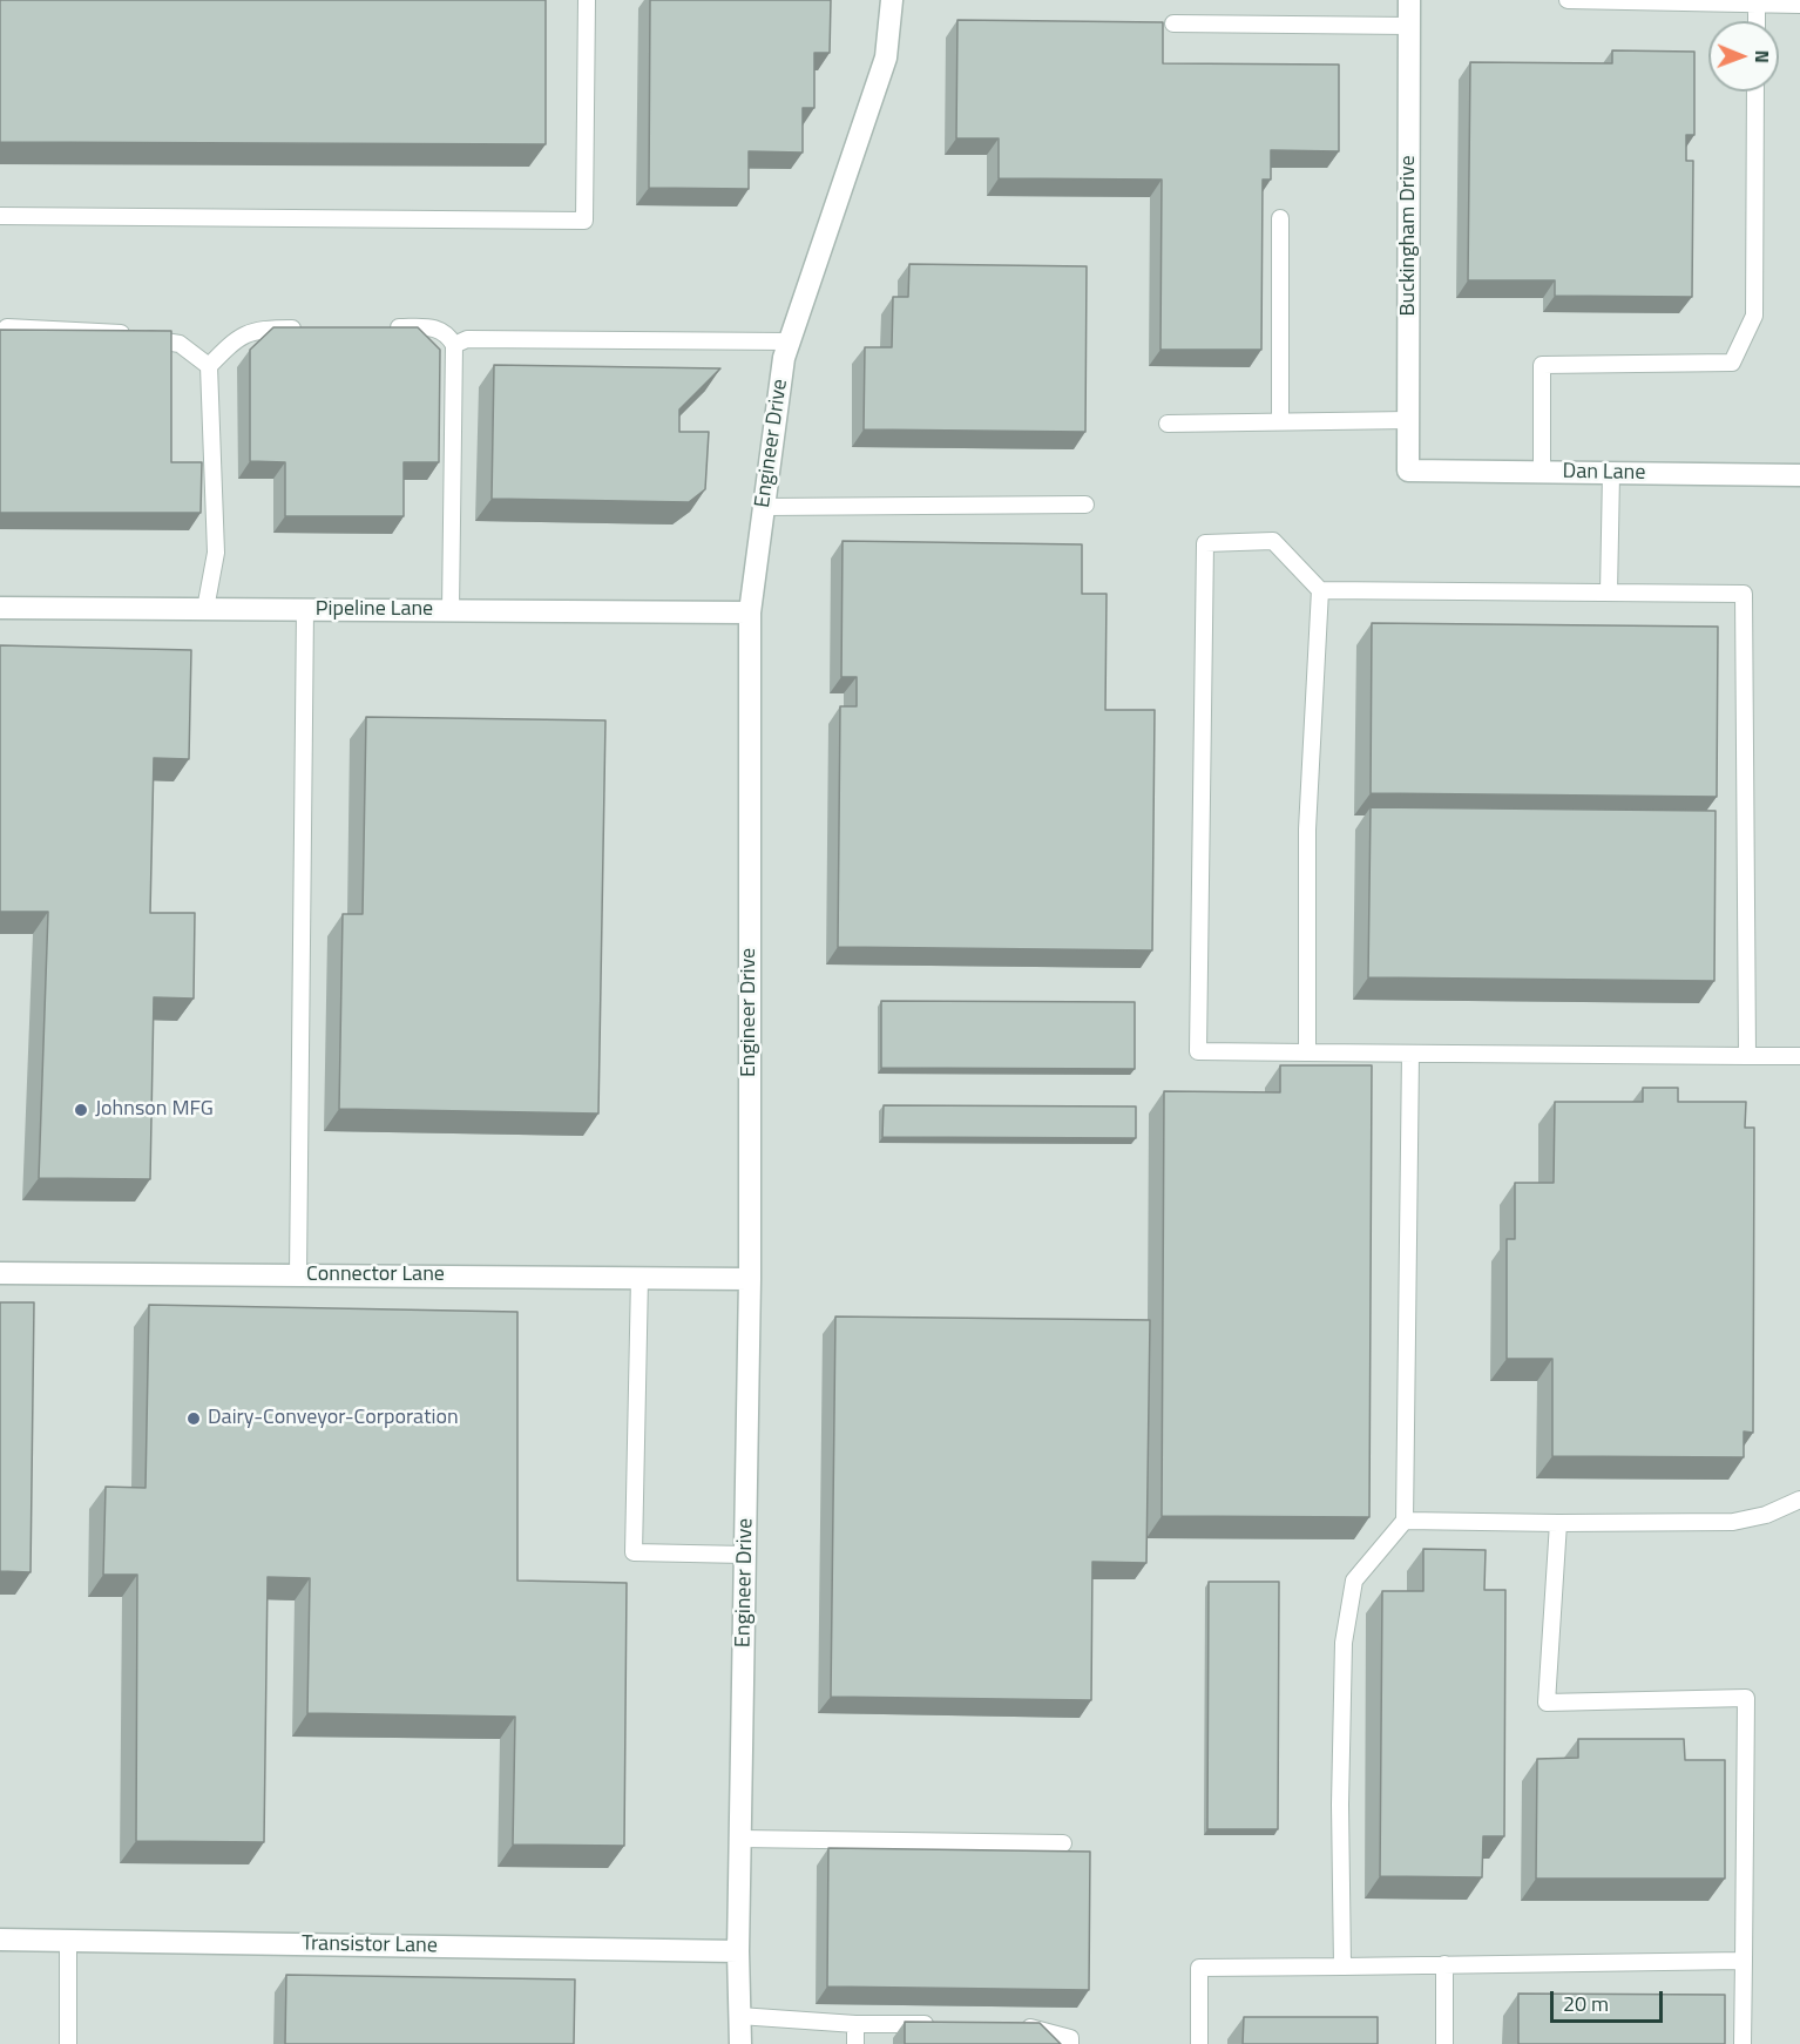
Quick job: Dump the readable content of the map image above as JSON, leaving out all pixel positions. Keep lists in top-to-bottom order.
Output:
{
  "streets": {
    "street": [
      "Buckingham Drive",
      "Engineer Drive",
      "Dan Lane",
      "Pipeline Lane",
      "Connector Lane",
      "Transistor Lane"
    ]
  },
  "crossings": [
    ["Buckingham Drive", "Dan Lane"],
    ["Engineer Drive", "Pipeline Lane"],
    ["Engineer Drive", "Connector Lane"],
    ["Engineer Drive", "Transistor Lane"]
  ],
  "places": ["Johnson MFG", "Dairy-Conveyor-Corporation"],
  "scale_bar": "20 m",
  "north": "right"
}
